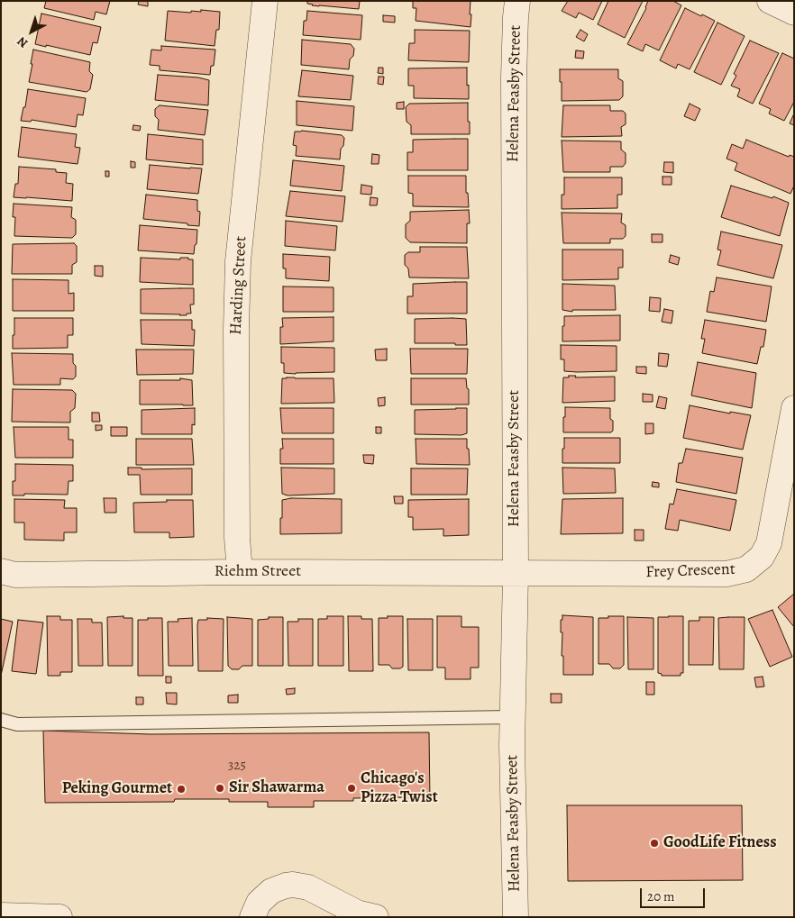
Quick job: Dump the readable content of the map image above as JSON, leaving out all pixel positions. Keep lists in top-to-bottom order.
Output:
{
  "streets": {
    "street": [
      "Helena Feasby Street",
      "Harding Street",
      "Frey Crescent",
      "Riehm Street"
    ]
  },
  "crossings": [
    ["Helena Feasby Street", "Frey Crescent"],
    ["Helena Feasby Street", "Riehm Street"],
    ["Harding Street", "Riehm Street"],
    ["Frey Crescent", "Riehm Street"]
  ],
  "places": [
    "Sir Shawarma",
    "Chicago's Pizza Twist",
    "Peking Gourmet",
    "GoodLife Fitness"
  ],
  "house_numbers": ["325"],
  "scale_bar": "20 m",
  "north": "bottom left"
}
